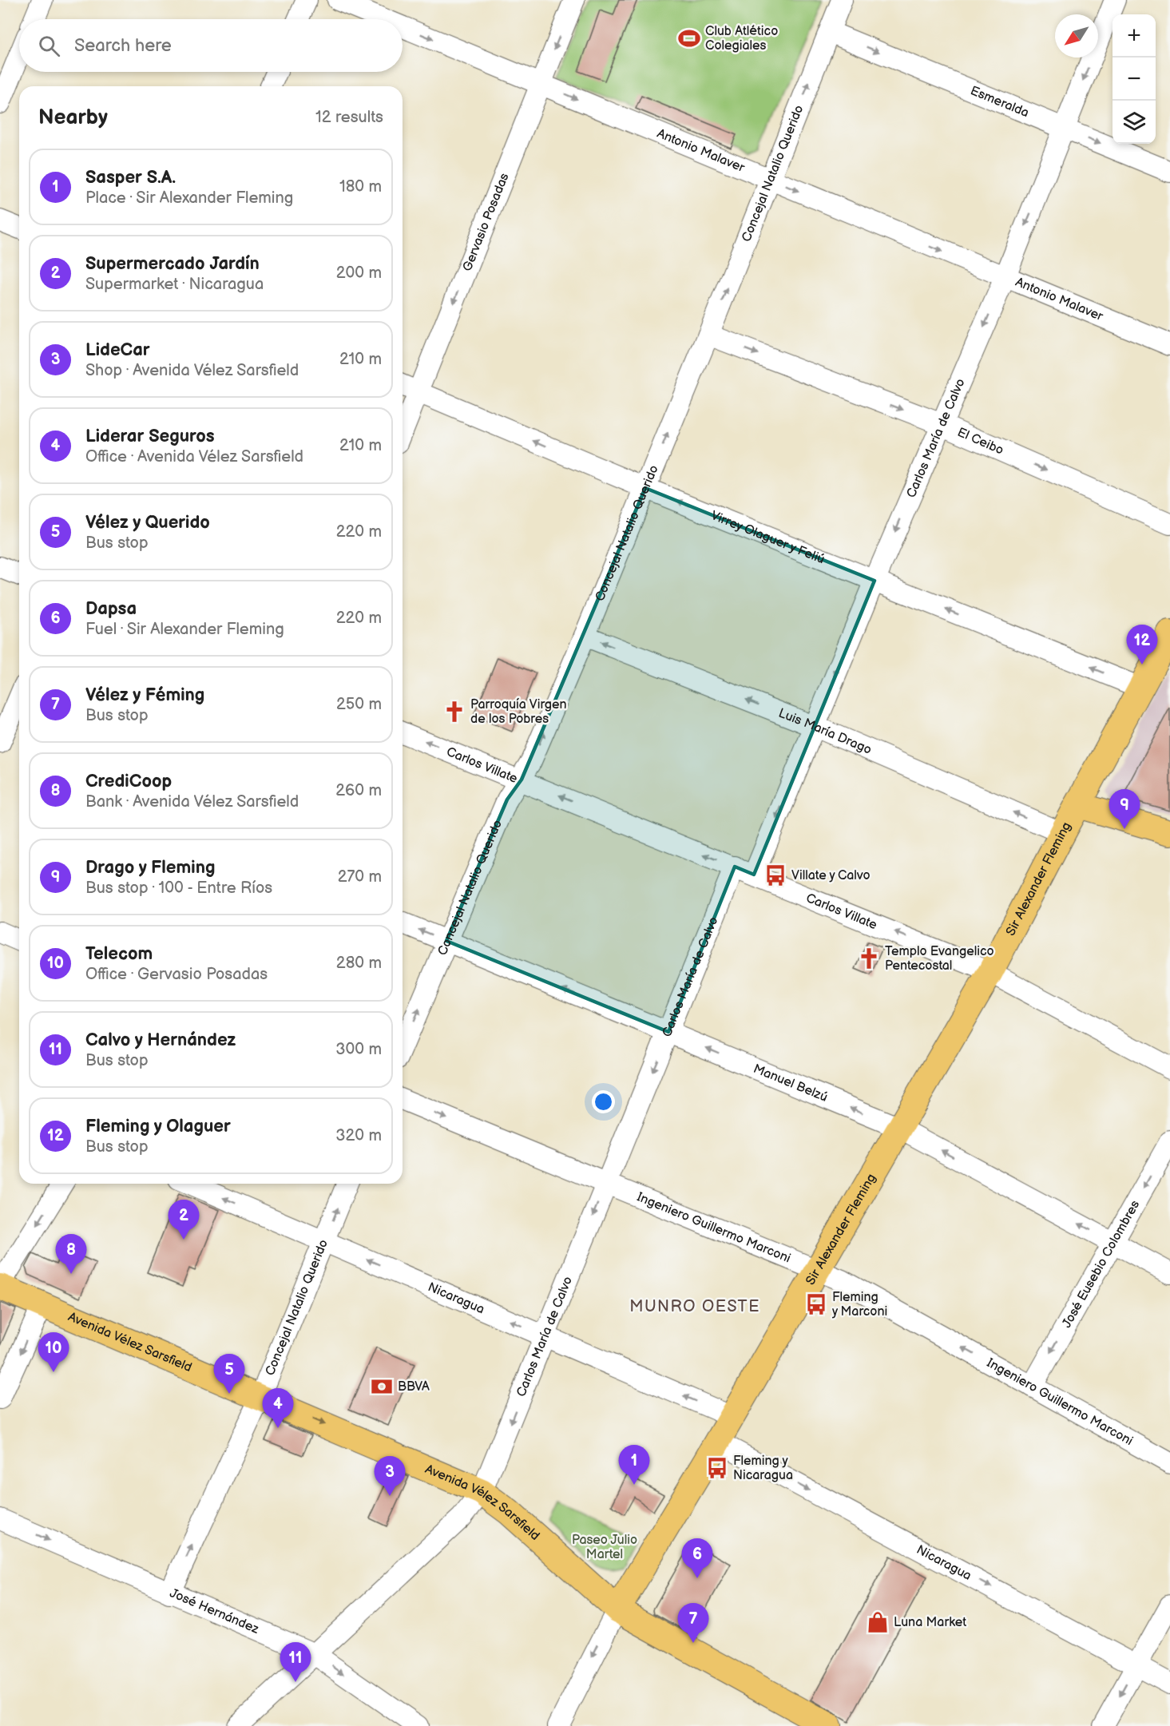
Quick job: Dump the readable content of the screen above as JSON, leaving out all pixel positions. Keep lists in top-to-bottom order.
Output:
{
  "streets": {
    "main road": ["Sir Alexander Fleming", "Avenida Vélez Sarsfield"],
    "street": [
      "Esmeralda",
      "Antonio Malaver",
      "Concejal Natalio Querido",
      "Gervasio Posadas",
      "Carlos María de Calvo",
      "El Ceibo",
      "Virrey Olaguer y Feliú",
      "Luis María Drago",
      "Carlos Villate",
      "Manuel Belzú",
      "Ingeniero Guillermo Marconi",
      "José Eusebio Colombres",
      "Nicaragua",
      "José Hernández"
    ]
  },
  "crossings": [
    ["Esmeralda", "Concejal Natalio Querido"],
    ["Esmeralda", "Carlos María de Calvo"],
    ["Antonio Malaver", "Concejal Natalio Querido"],
    ["Antonio Malaver", "Gervasio Posadas"],
    ["Antonio Malaver", "Carlos María de Calvo"],
    ["Concejal Natalio Querido", "El Ceibo"],
    ["Concejal Natalio Querido", "Virrey Olaguer y Feliú"],
    ["Concejal Natalio Querido", "Luis María Drago"],
    ["Concejal Natalio Querido", "Carlos Villate"],
    ["Concejal Natalio Querido", "Manuel Belzú"],
    ["Concejal Natalio Querido", "Nicaragua"],
    ["Concejal Natalio Querido", "Avenida Vélez Sarsfield"],
    ["Concejal Natalio Querido", "José Hernández"],
    ["Gervasio Posadas", "Virrey Olaguer y Feliú"],
    ["Carlos María de Calvo", "El Ceibo"],
    ["Carlos María de Calvo", "Virrey Olaguer y Feliú"],
    ["Carlos María de Calvo", "Luis María Drago"],
    ["Carlos María de Calvo", "Carlos Villate"],
    ["Carlos María de Calvo", "Manuel Belzú"],
    ["Carlos María de Calvo", "Ingeniero Guillermo Marconi"],
    ["Carlos María de Calvo", "Nicaragua"],
    ["Carlos María de Calvo", "Avenida Vélez Sarsfield"],
    ["Carlos María de Calvo", "José Hernández"],
    ["Virrey Olaguer y Feliú", "Sir Alexander Fleming"],
    ["Luis María Drago", "Sir Alexander Fleming"],
    ["Carlos Villate", "Sir Alexander Fleming"],
    ["Sir Alexander Fleming", "Manuel Belzú"],
    ["Sir Alexander Fleming", "Ingeniero Guillermo Marconi"],
    ["Sir Alexander Fleming", "Nicaragua"],
    ["Sir Alexander Fleming", "Avenida Vélez Sarsfield"],
    ["Manuel Belzú", "José Eusebio Colombres"],
    ["Ingeniero Guillermo Marconi", "José Eusebio Colombres"]
  ],
  "one_way": [
    "Esmeralda",
    "Antonio Malaver",
    "Concejal Natalio Querido",
    "Gervasio Posadas",
    "Carlos María de Calvo",
    "El Ceibo",
    "Virrey Olaguer y Feliú",
    "Luis María Drago",
    "Carlos Villate",
    "Manuel Belzú",
    "José Eusebio Colombres",
    "José Hernández"
  ],
  "districts": ["MUNRO OESTE"],
  "parks": ["Paseo Julio Martel"],
  "places": {
    "sports": ["Club Atlético Colegiales"],
    "church": ["Parroquía Virgen de los Pobres", "Templo Evangelico Pentecostal"],
    "bus stop": ["Villate y Calvo", "Fleming y Marconi", "Fleming y Nicaragua"],
    "bank": ["BBVA"],
    "shop": ["Luna Market"]
  },
  "north": "bottom left",
  "page": {
    "map_buttons": ["+", "−"],
    "search": "Search here",
    "heading": ["Nearby", "12 results"],
    "list": [
      {
        "mark": "1",
        "name": "Sasper S.A.",
        "note": "Place · Sir Alexander Fleming",
        "value": "180 m"
      },
      {
        "mark": "2",
        "name": "Supermercado Jardín",
        "note": "Supermarket · Nicaragua",
        "value": "200 m"
      },
      {
        "mark": "3",
        "name": "LideCar",
        "note": "Shop · Avenida Vélez Sarsfield",
        "value": "210 m"
      },
      {
        "mark": "4",
        "name": "Liderar Seguros",
        "note": "Office · Avenida Vélez Sarsfield",
        "value": "210 m"
      },
      {
        "mark": "5",
        "name": "Vélez y Querido",
        "note": "Bus stop",
        "value": "220 m"
      },
      {
        "mark": "6",
        "name": "Dapsa",
        "note": "Fuel · Sir Alexander Fleming",
        "value": "220 m"
      },
      {
        "mark": "7",
        "name": "Vélez y Féming",
        "note": "Bus stop",
        "value": "250 m"
      },
      {
        "mark": "8",
        "name": "CrediCoop",
        "note": "Bank · Avenida Vélez Sarsfield",
        "value": "260 m"
      },
      {
        "mark": "9",
        "name": "Drago y Fleming",
        "note": "Bus stop · 100 - Entre Ríos",
        "value": "270 m"
      },
      {
        "mark": "10",
        "name": "Telecom",
        "note": "Office · Gervasio Posadas",
        "value": "280 m"
      },
      {
        "mark": "11",
        "name": "Calvo y Hernández",
        "note": "Bus stop",
        "value": "300 m"
      },
      {
        "mark": "12",
        "name": "Fleming y Olaguer",
        "note": "Bus stop",
        "value": "320 m"
      }
    ],
    "pins": [
      "12",
      "9",
      "2",
      "8",
      "10",
      "5",
      "4",
      "1",
      "3",
      "6",
      "7",
      "11"
    ]
  }
}
